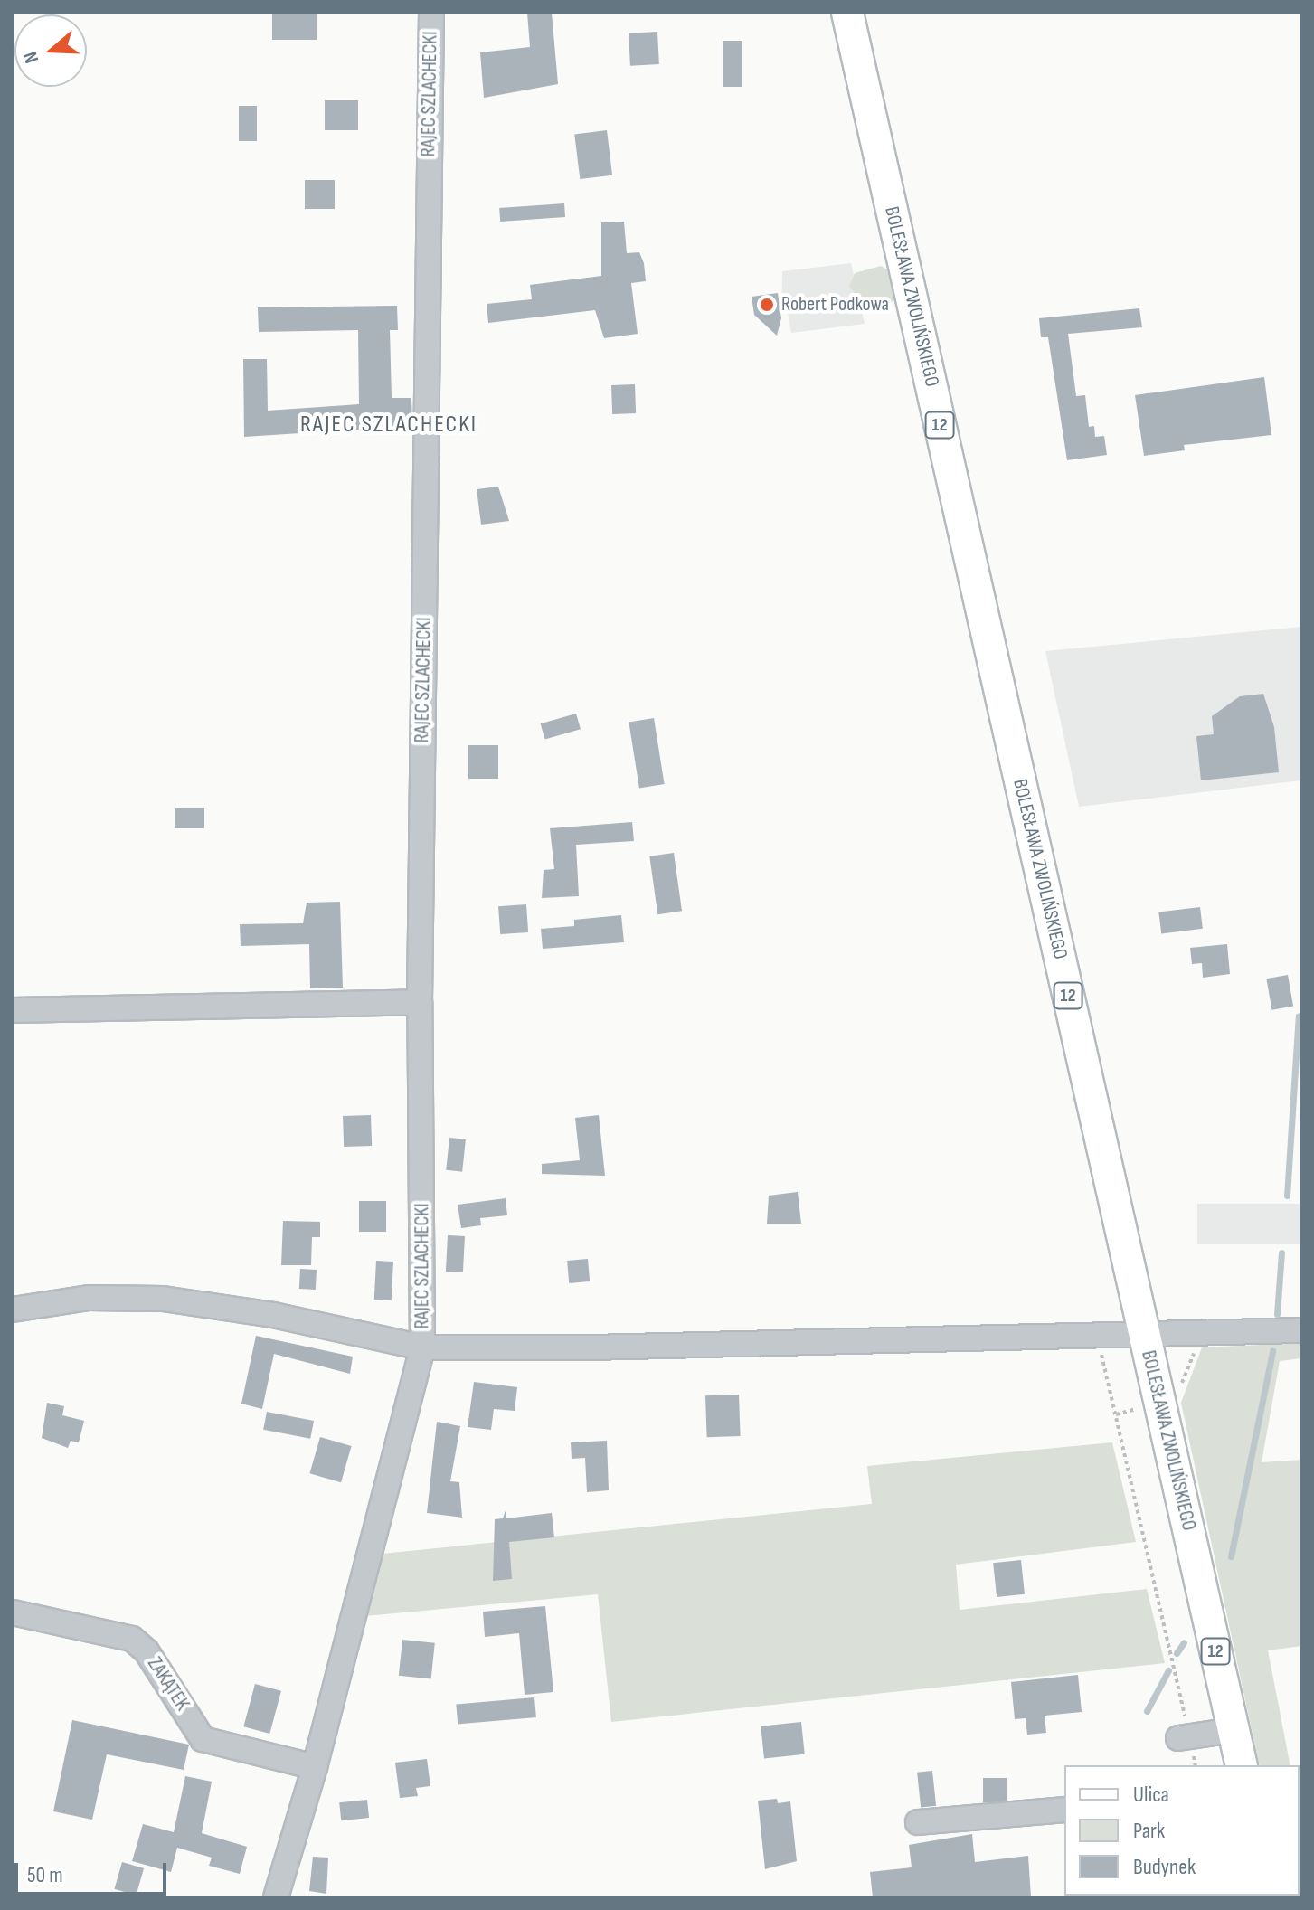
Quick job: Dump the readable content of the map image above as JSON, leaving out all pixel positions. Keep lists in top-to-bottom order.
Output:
{
  "streets": {
    "main road": ["BOLESŁAWA ZWOLIŃSKIEGO", "12"],
    "street": ["RAJEC SZLACHECKI", "ZAKĄTEK"]
  },
  "crossings": [
    ["RAJEC SZLACHECKI", "ZAKĄTEK"]
  ],
  "districts": ["RAJEC SZLACHECKI"],
  "places": ["Robert Podkowa"],
  "legend": ["Ulica", "Park", "Budynek"],
  "scale_bar": "50 m",
  "north": "left"
}
